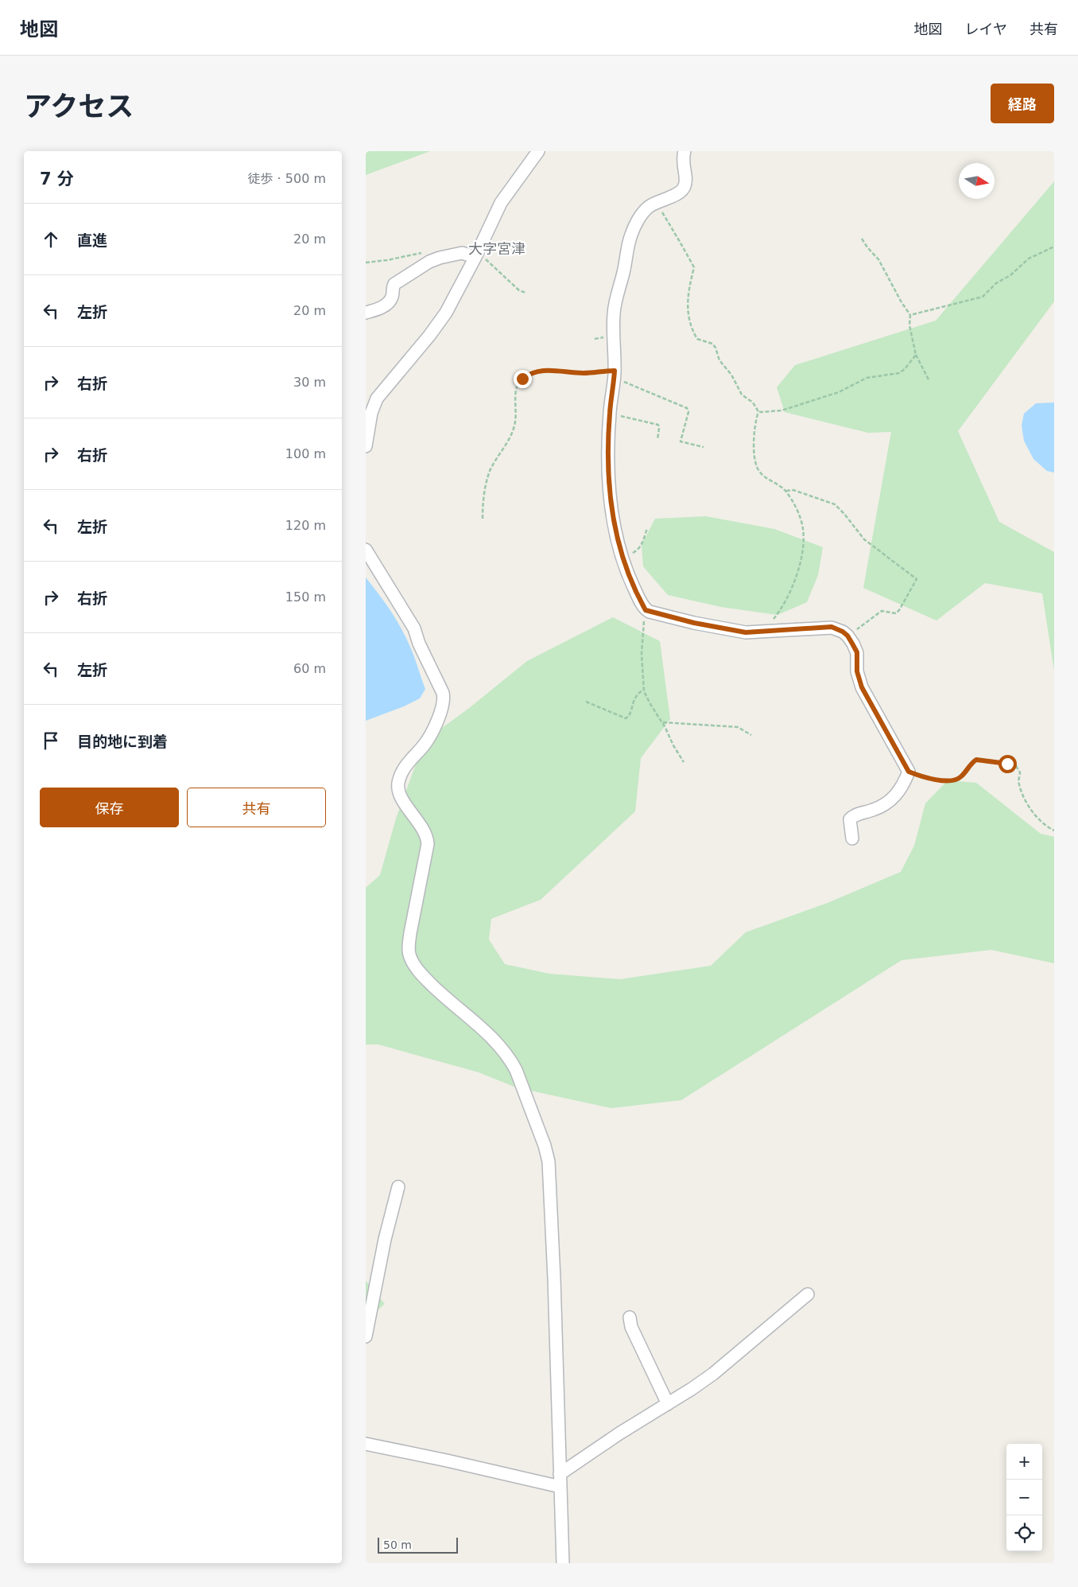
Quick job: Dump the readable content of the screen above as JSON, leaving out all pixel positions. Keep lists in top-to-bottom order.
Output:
{
  "districts": ["大字宮津"],
  "scale_bar": "50 m",
  "north": "right",
  "page": {
    "header": "地図",
    "nav": ["地図", "レイヤ", "共有"],
    "title": "アクセス",
    "buttons": [
      "経路",
      ["保存", "共有"]
    ],
    "heading": ["7 分", "徒歩 · 500 m"],
    "list": [
      ["直進", "20 m"],
      ["左折", "20 m"],
      ["右折", "30 m"],
      ["右折", "100 m"],
      ["左折", "120 m"],
      ["右折", "150 m"],
      ["左折", "60 m"],
      "目的地に到着"
    ],
    "map_buttons": ["+", "−"],
    "scale": "50 m"
  }
}
